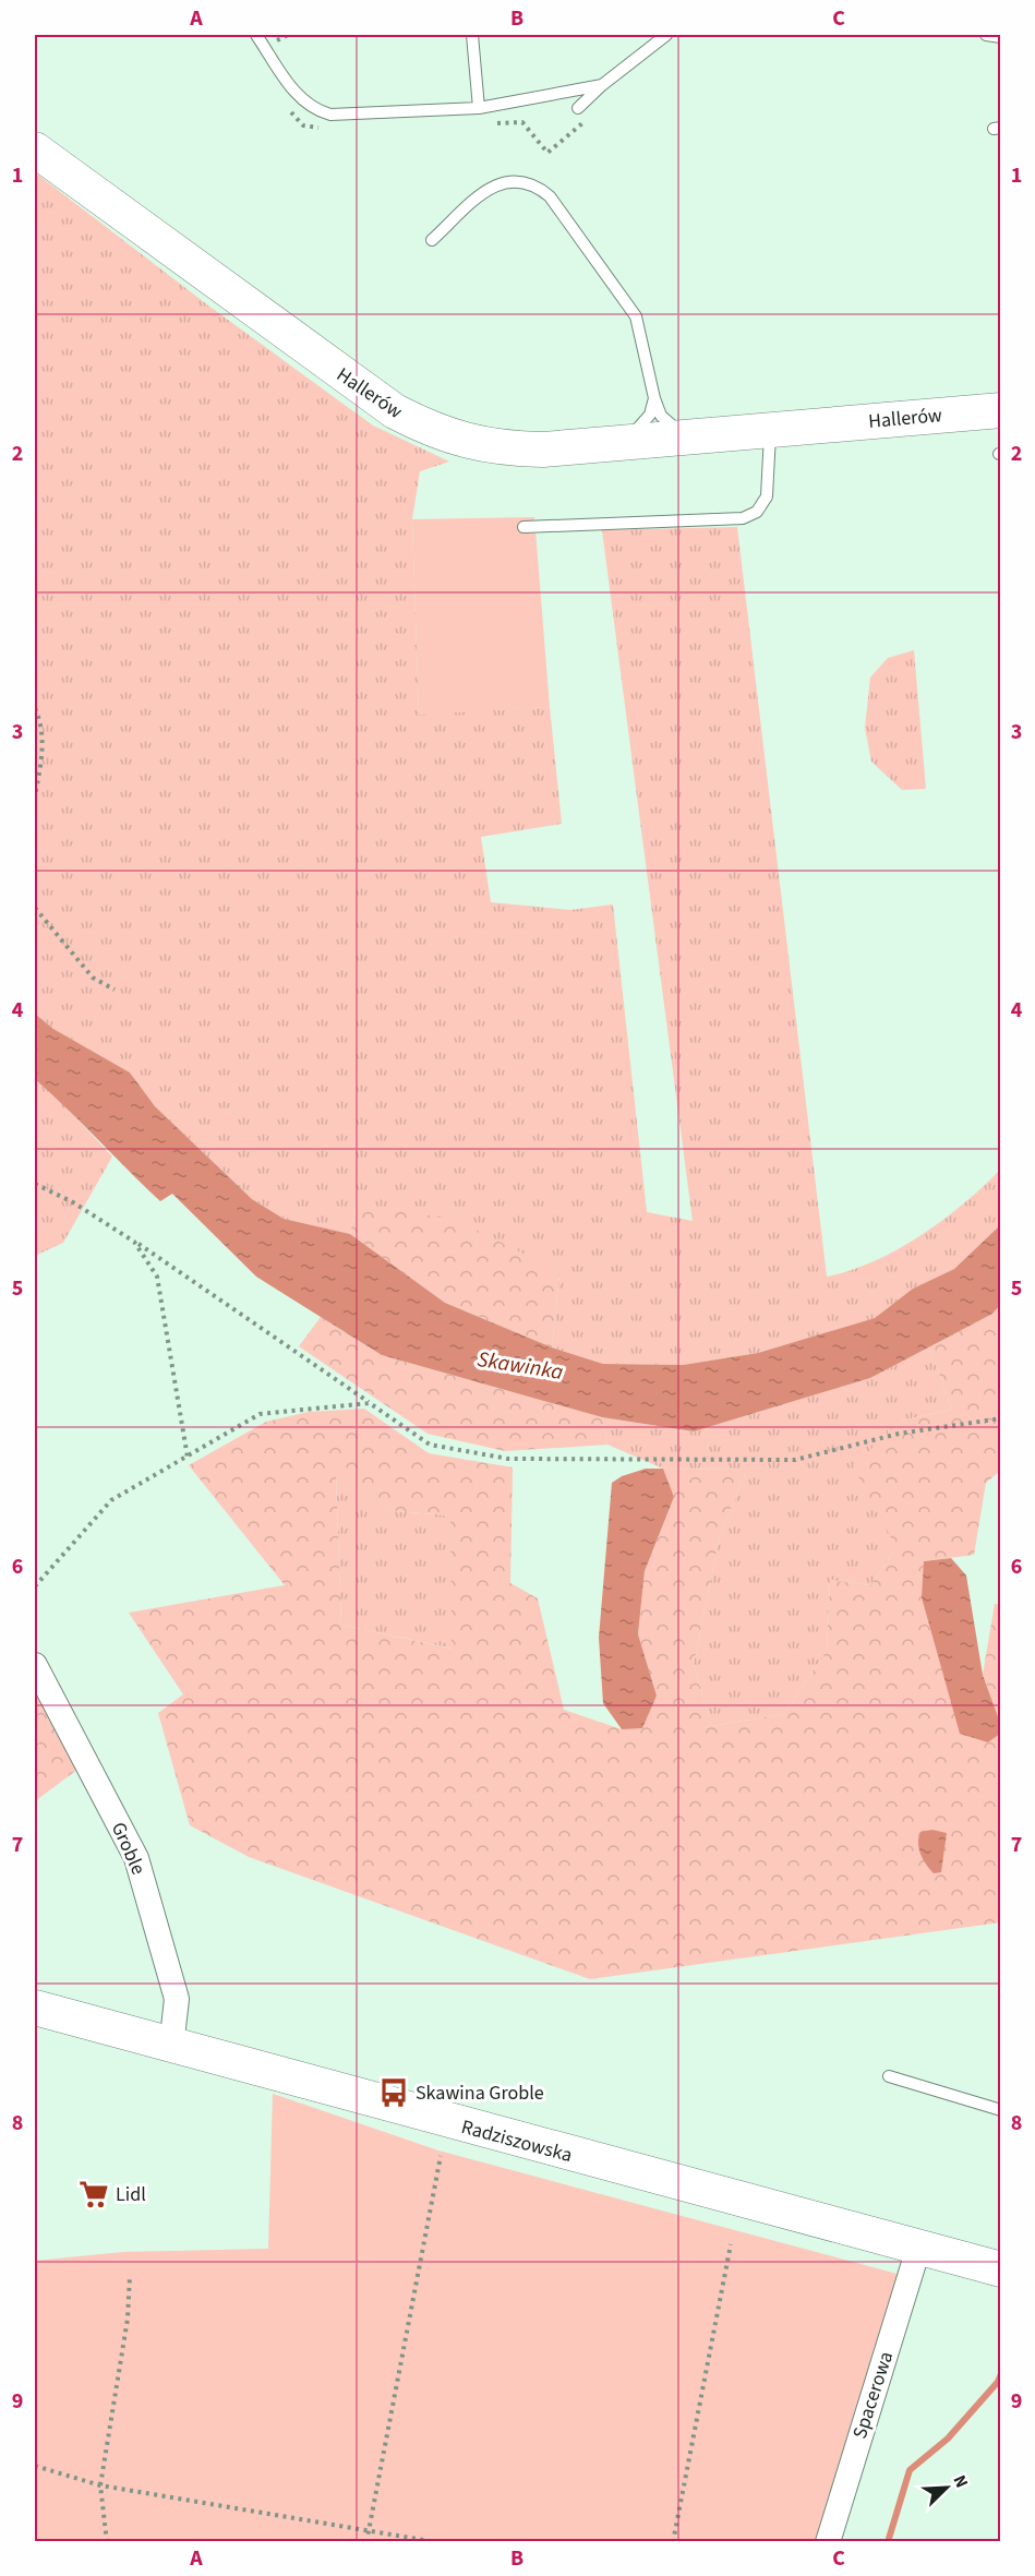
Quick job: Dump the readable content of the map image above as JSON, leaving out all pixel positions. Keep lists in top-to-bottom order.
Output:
{
  "streets": {
    "street": [
      "Hallerów",
      "Groble",
      "Radziszowska",
      "Spacerowa"
    ]
  },
  "crossings": [
    ["Groble", "Radziszowska"],
    ["Radziszowska", "Spacerowa"]
  ],
  "water": ["Skawinka"],
  "places": {
    "bus stop": ["Skawina Groble"],
    "supermarket": ["Lidl"]
  },
  "north": "top right",
  "grid": {
    "columns": ["A", "B", "C"],
    "rows": [
      "1",
      "2",
      "3",
      "4",
      "5",
      "6",
      "7",
      "8",
      "9"
    ]
  }
}
